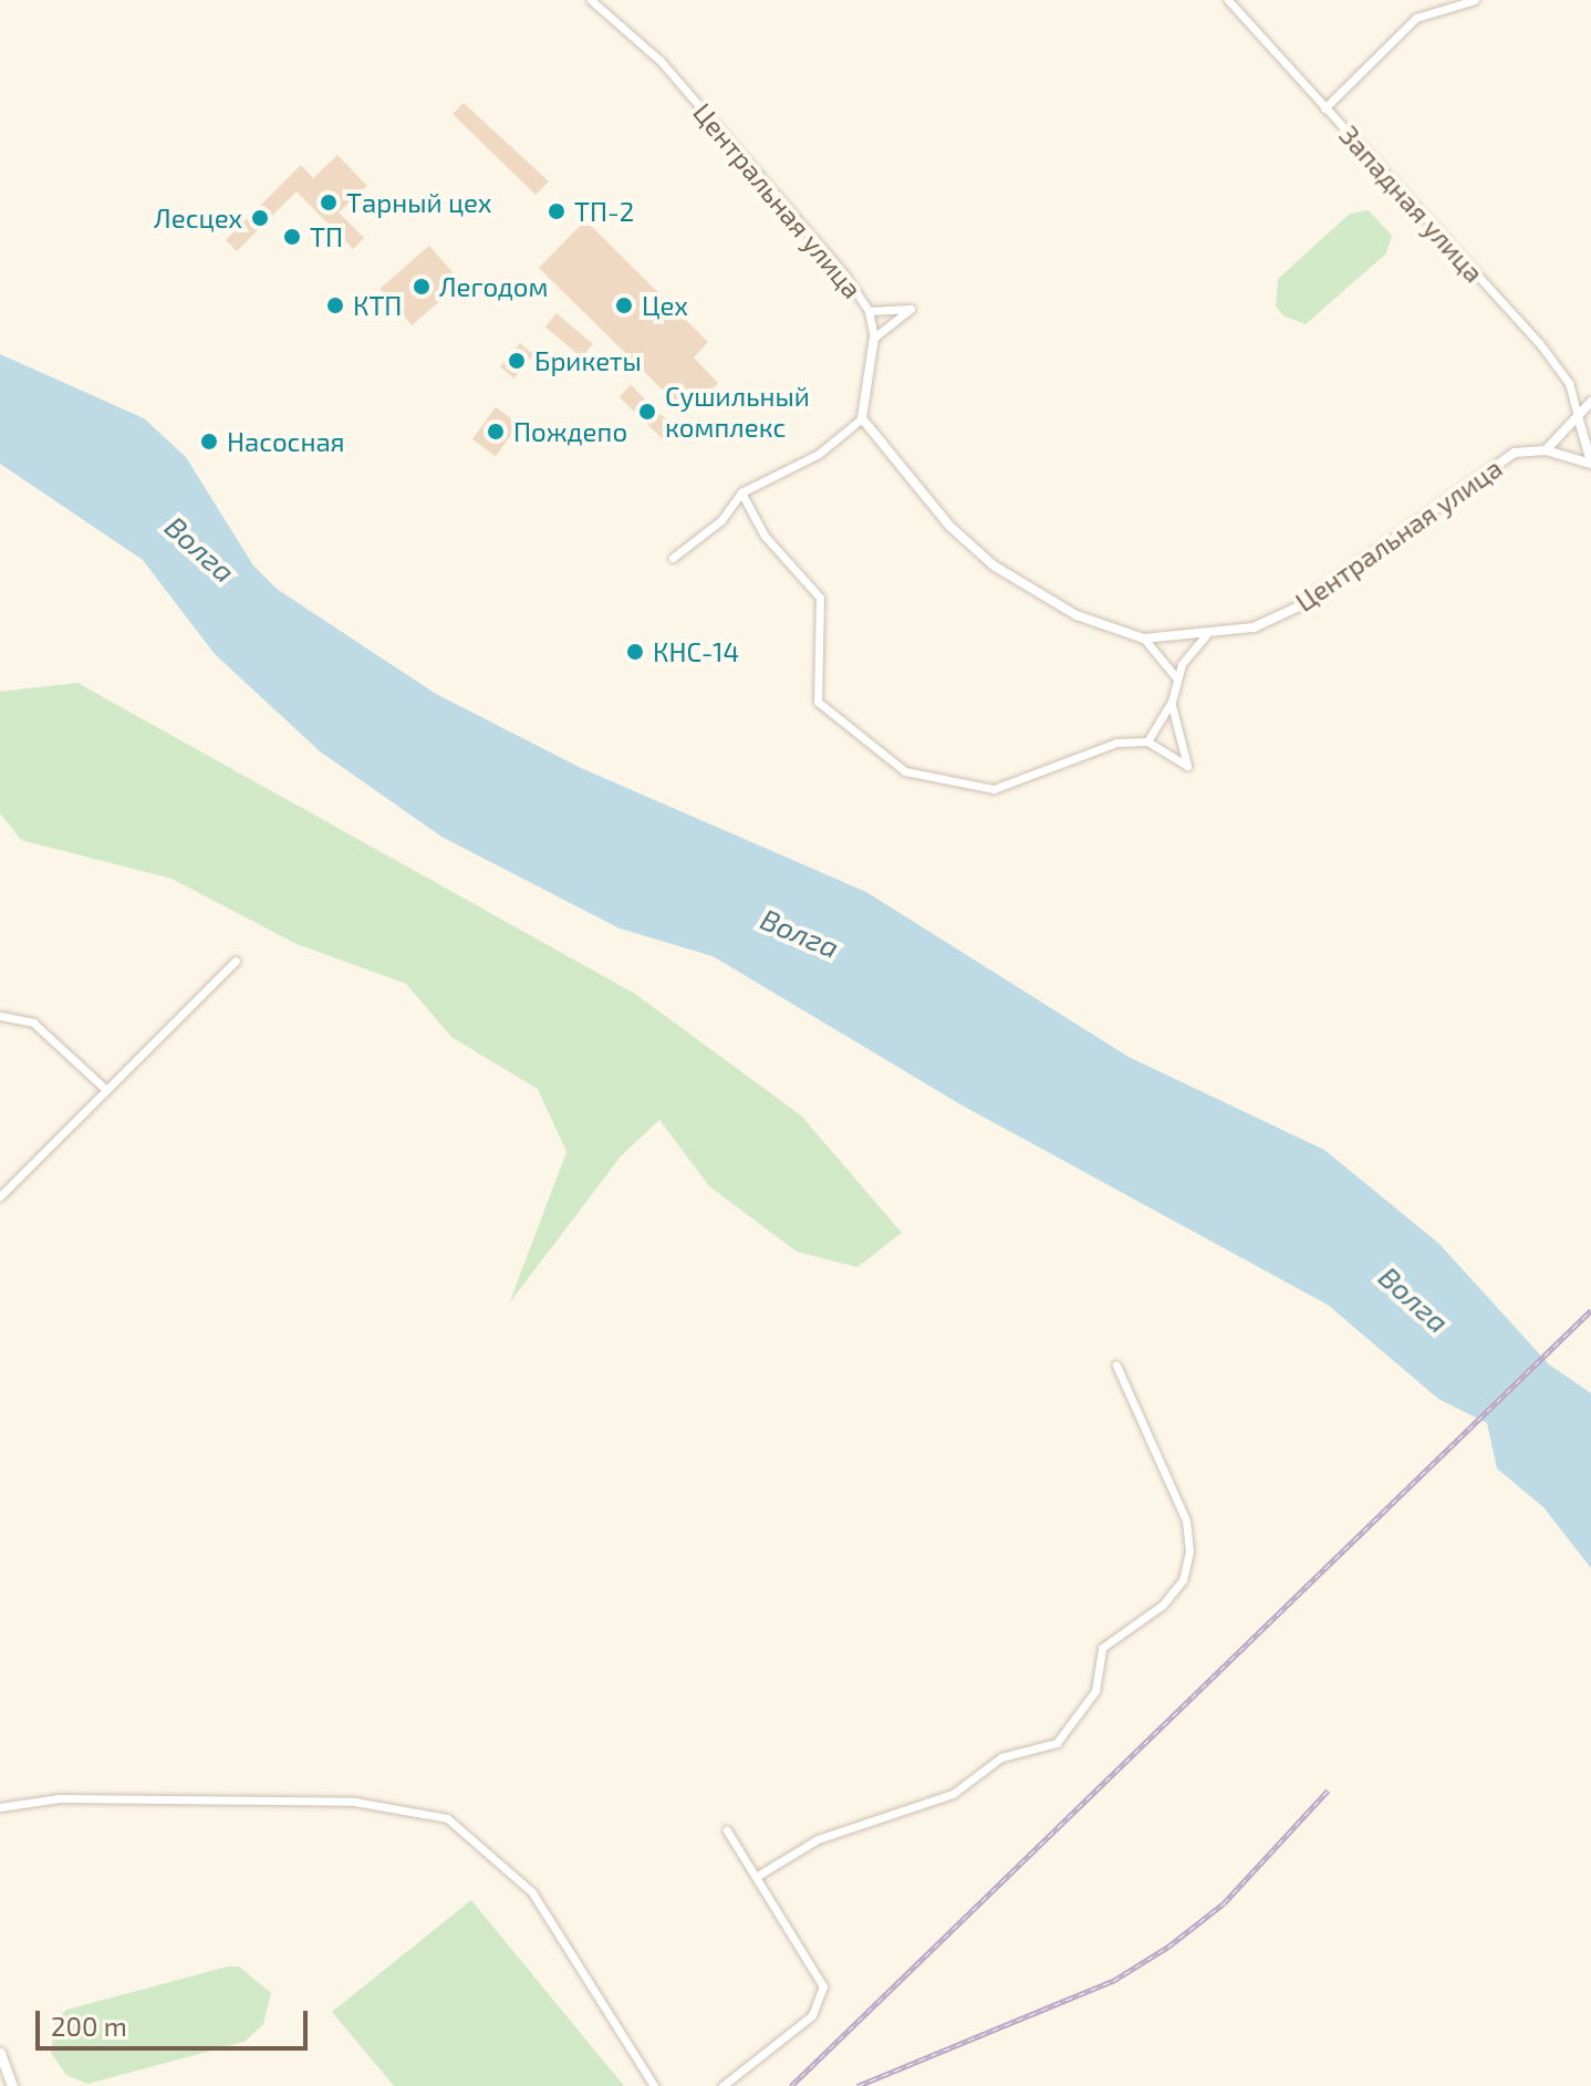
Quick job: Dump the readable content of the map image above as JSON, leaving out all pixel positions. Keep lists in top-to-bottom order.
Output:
{
  "streets": {
    "street": ["Центральная улица", "Западная улица"]
  },
  "water": ["Волга"],
  "places": [
    "Тарный цех",
    "ТП-2",
    "Лесцех",
    "ТП",
    "Легодом",
    "КТП",
    "Цех",
    "Брикеты",
    "Сушильный комплекс",
    "Пождепо",
    "Насосная",
    "КНС-14"
  ],
  "scale_bar": "200 m"
}
